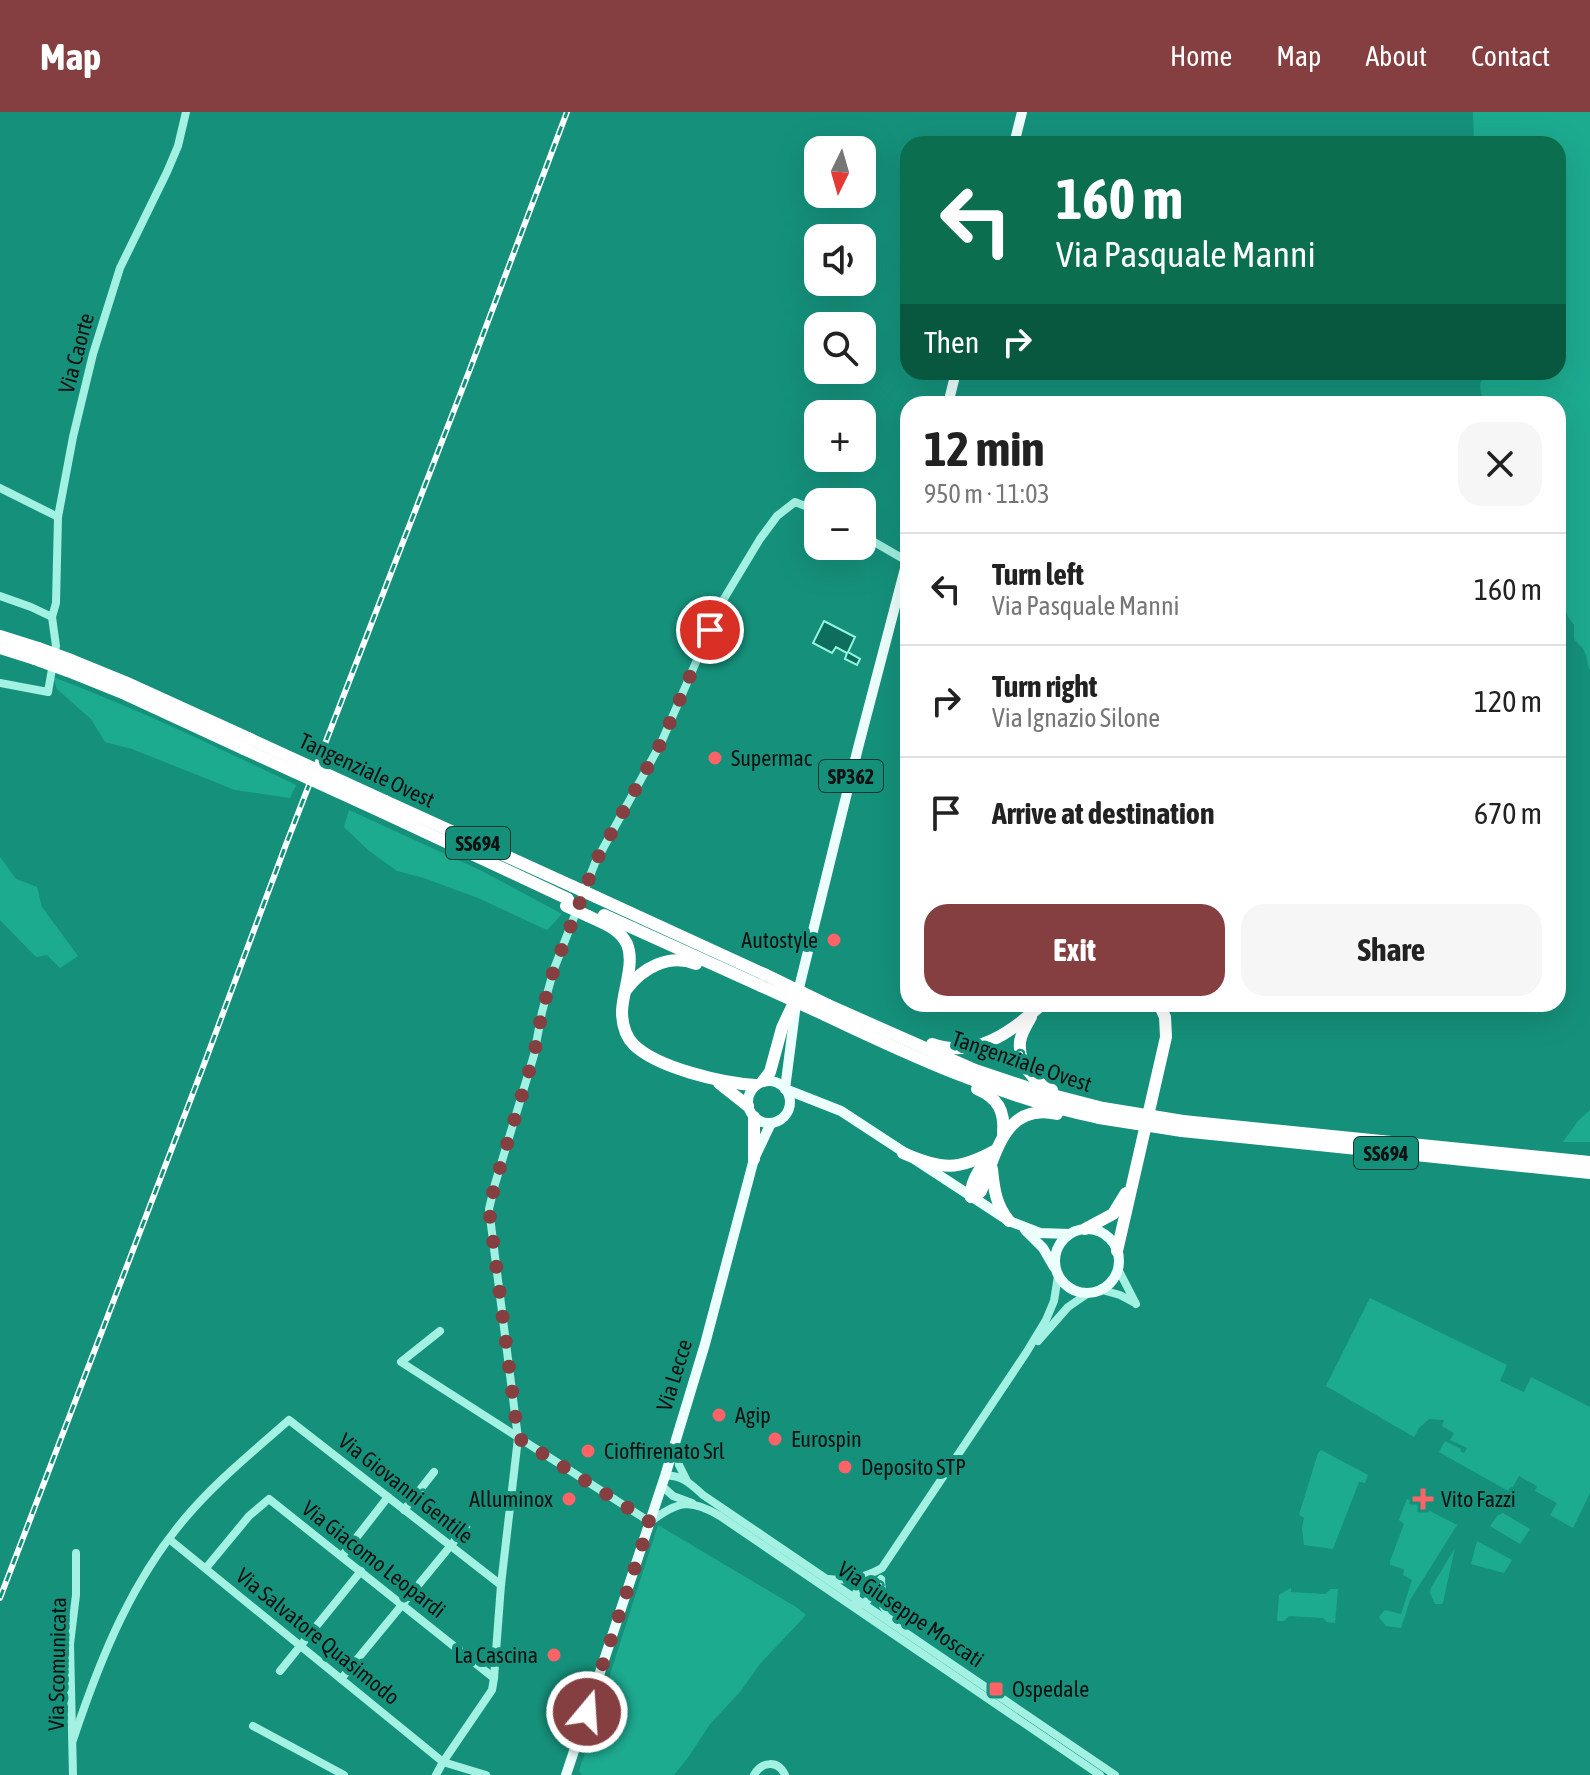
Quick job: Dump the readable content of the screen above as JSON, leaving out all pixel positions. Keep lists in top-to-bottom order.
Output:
{
  "streets": {
    "highway": ["Tangenziale Ovest", "SS694"],
    "main road": ["SP362", "Via Lecce"],
    "street": [
      "Via Caorte",
      "Via Giovanni Gentile",
      "Via Giacomo Leopardi",
      "Via Giuseppe Moscati",
      "Via Salvatore Quasimodo",
      "Via Scomunicata"
    ]
  },
  "crossings": [
    ["Via Lecce", "Via Giuseppe Moscati"],
    ["Via Giovanni Gentile", "Via Salvatore Quasimodo"],
    ["Via Giacomo Leopardi", "Via Salvatore Quasimodo"]
  ],
  "places": {
    "other": [
      "Supermac",
      "Autostyle",
      "Agip",
      "Eurospin",
      "Cioffirenato Srl",
      "Deposito STP",
      "Alluminox",
      "La Cascina"
    ],
    "health": ["Vito Fazzi"],
    "transit": ["Ospedale"]
  },
  "north": "bottom",
  "page": {
    "header": "Map",
    "nav": [
      "Home",
      "Map",
      "About",
      "Contact"
    ],
    "map_buttons": ["+", "−"],
    "turn": ["160 m", "Via Pasquale Manni"],
    "then": "Then",
    "heading": ["12 min", "950 m · 11:03"],
    "list": [
      {
        "name": "Turn left",
        "note": "Via Pasquale Manni",
        "value": "160 m"
      },
      {
        "name": "Turn right",
        "note": "Via Ignazio Silone",
        "value": "120 m"
      },
      {
        "name": "Arrive at destination",
        "value": "670 m"
      }
    ],
    "buttons": ["Exit", "Share"]
  }
}
